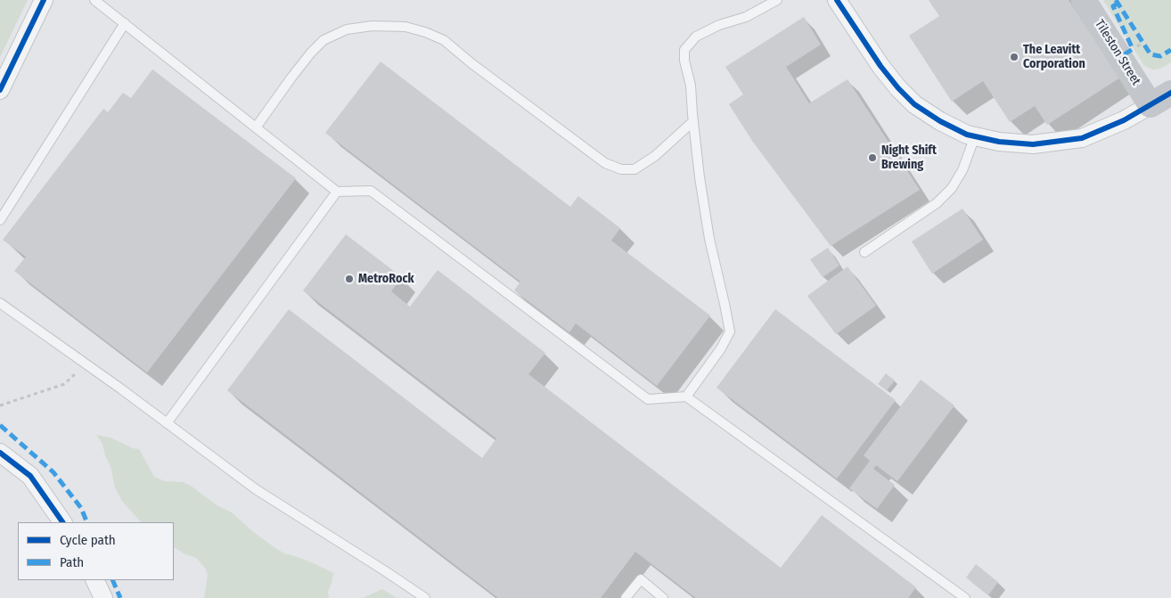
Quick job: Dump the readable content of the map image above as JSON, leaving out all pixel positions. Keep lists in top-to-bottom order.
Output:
{
  "streets": {
    "main road": ["Tileston Street"]
  },
  "places": ["The Leavitt Corporation", "Night Shift Brewing", "MetroRock"],
  "legend": ["Cycle path", "Path"]
}
